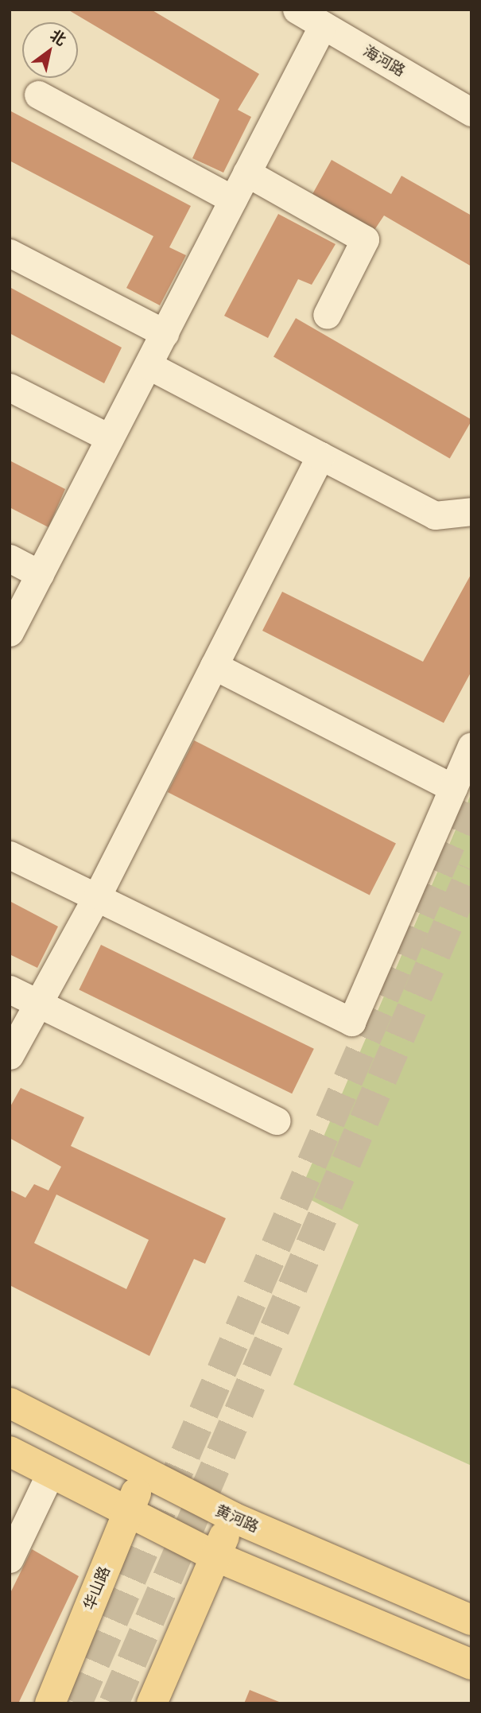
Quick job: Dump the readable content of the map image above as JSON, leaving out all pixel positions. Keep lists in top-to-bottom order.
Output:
{
  "streets": {
    "main road": ["黄河路", "华山路"],
    "street": ["海河路"]
  },
  "crossings": [
    ["黄河路", "华山路"]
  ],
  "north": "top right"
}
